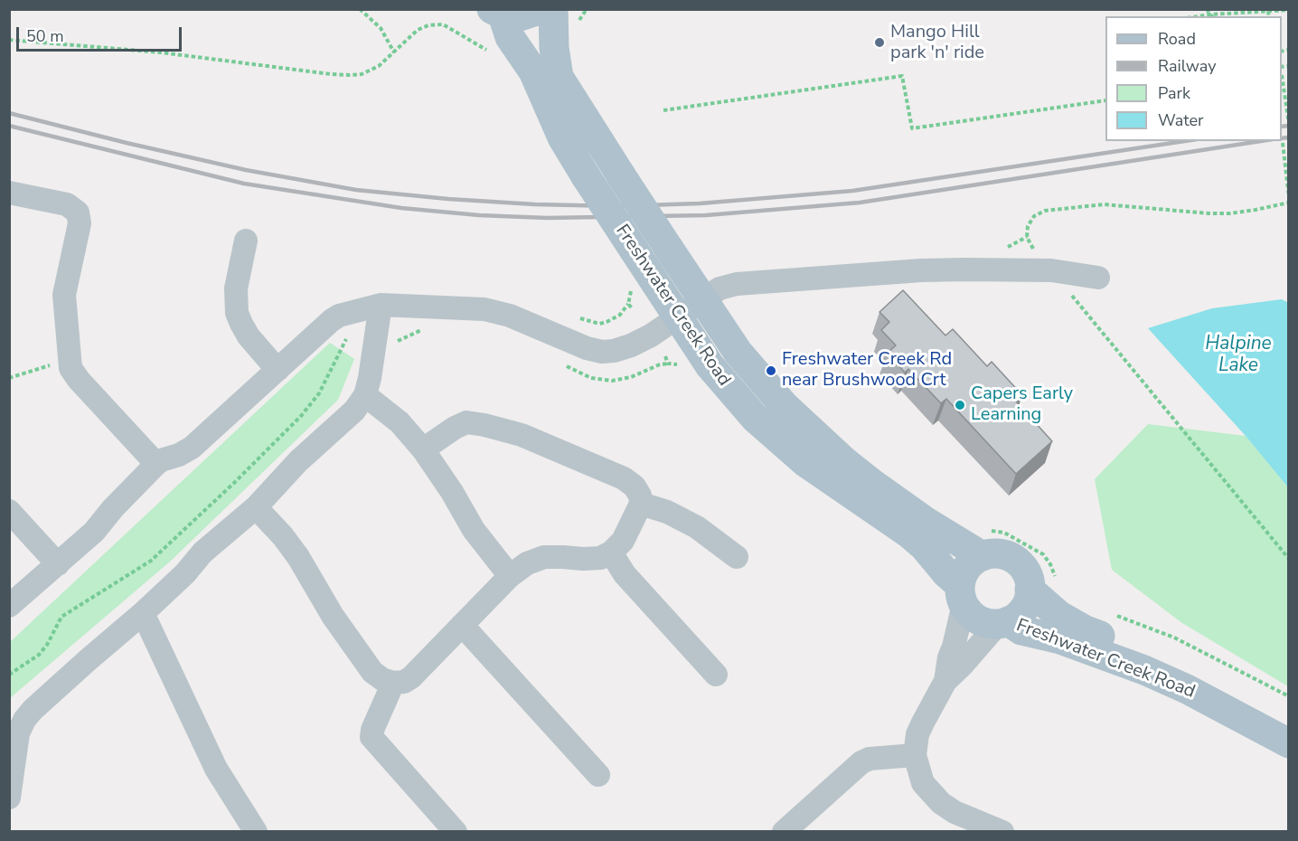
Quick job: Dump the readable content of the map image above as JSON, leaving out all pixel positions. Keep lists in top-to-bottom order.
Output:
{
  "streets": {
    "main road": ["Freshwater Creek Road"]
  },
  "water": ["Halpine Lake"],
  "places": ["Mango Hill park 'n' ride", "Freshwater Creek Rd near Brushwood Crt", "Capers Early Learning"],
  "legend": [
    "Road",
    "Railway",
    "Park",
    "Water"
  ],
  "scale_bar": "50 m"
}
